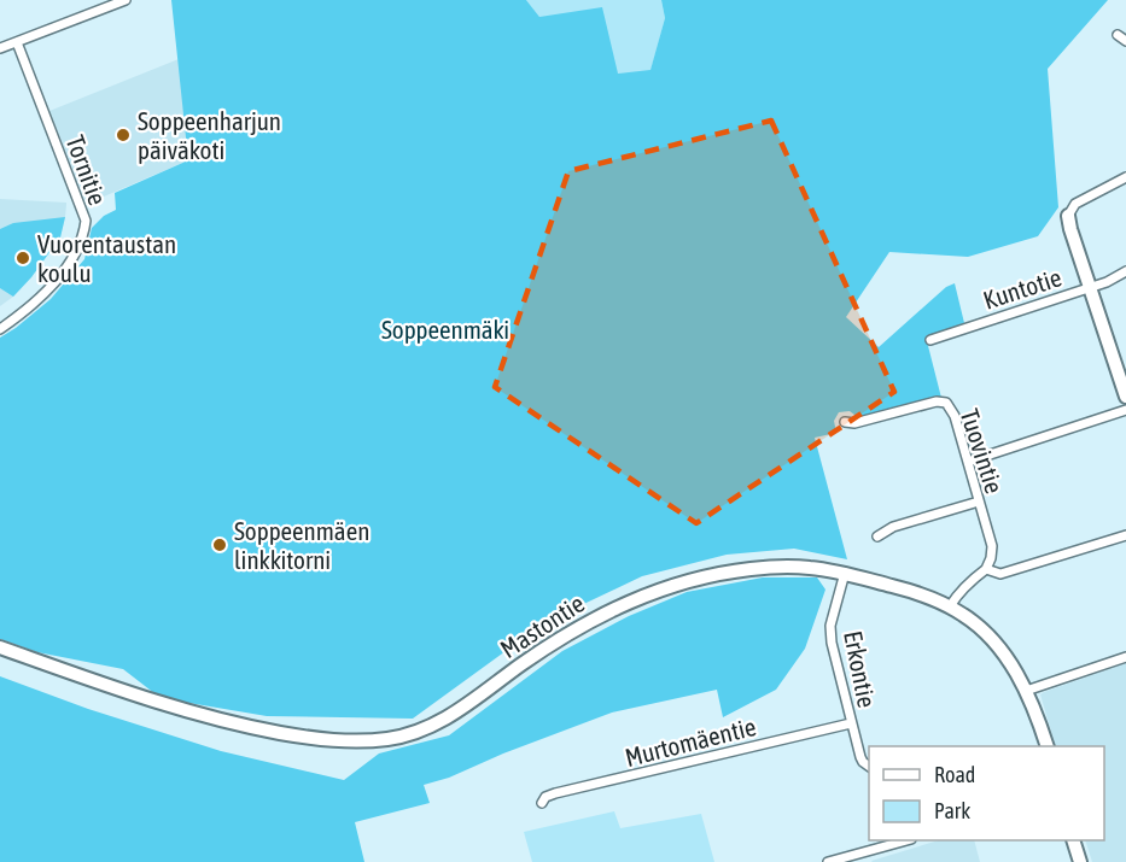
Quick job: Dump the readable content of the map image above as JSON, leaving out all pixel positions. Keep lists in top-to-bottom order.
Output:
{
  "streets": {
    "main road": ["Mastontie"],
    "street": [
      "Tornitie",
      "Kuntotie",
      "Tuovintie",
      "Erkontie",
      "Murtomäentie"
    ]
  },
  "crossings": [
    ["Mastontie", "Erkontie"],
    ["Erkontie", "Murtomäentie"]
  ],
  "parks": ["Soppeenmäki"],
  "places": ["Soppeenharjun päiväkoti", "Vuorentaustan koulu", "Soppeenmäen linkkitorni"],
  "legend": ["Road", "Park"]
}
